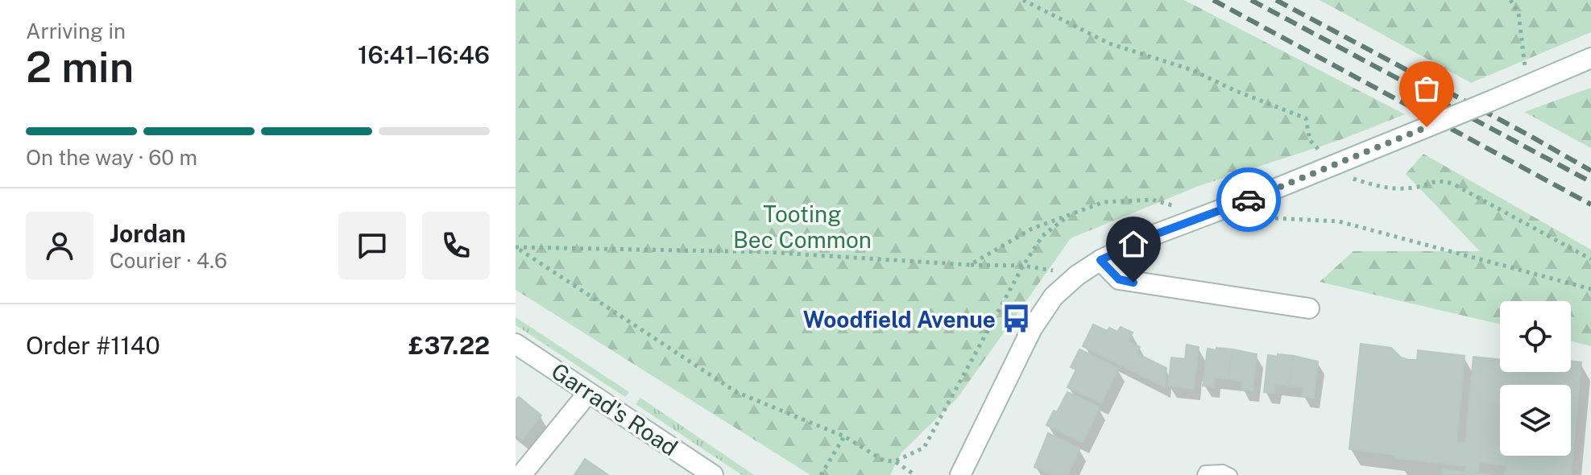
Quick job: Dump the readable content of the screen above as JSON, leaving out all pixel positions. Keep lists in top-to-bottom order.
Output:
{
  "streets": {
    "main road": ["Garrad's Road"]
  },
  "parks": ["Tooting Bec Common"],
  "places": {
    "bus stop": ["Woodfield Avenue"]
  },
  "page": {
    "heading": ["2 min", "Arriving in", "16:41–16:46"],
    "panel": [
      "Jordan",
      "Courier · 4.6",
      "Order #1140",
      "£37.22"
    ],
    "bar": "On the way · 60 m"
  }
}
